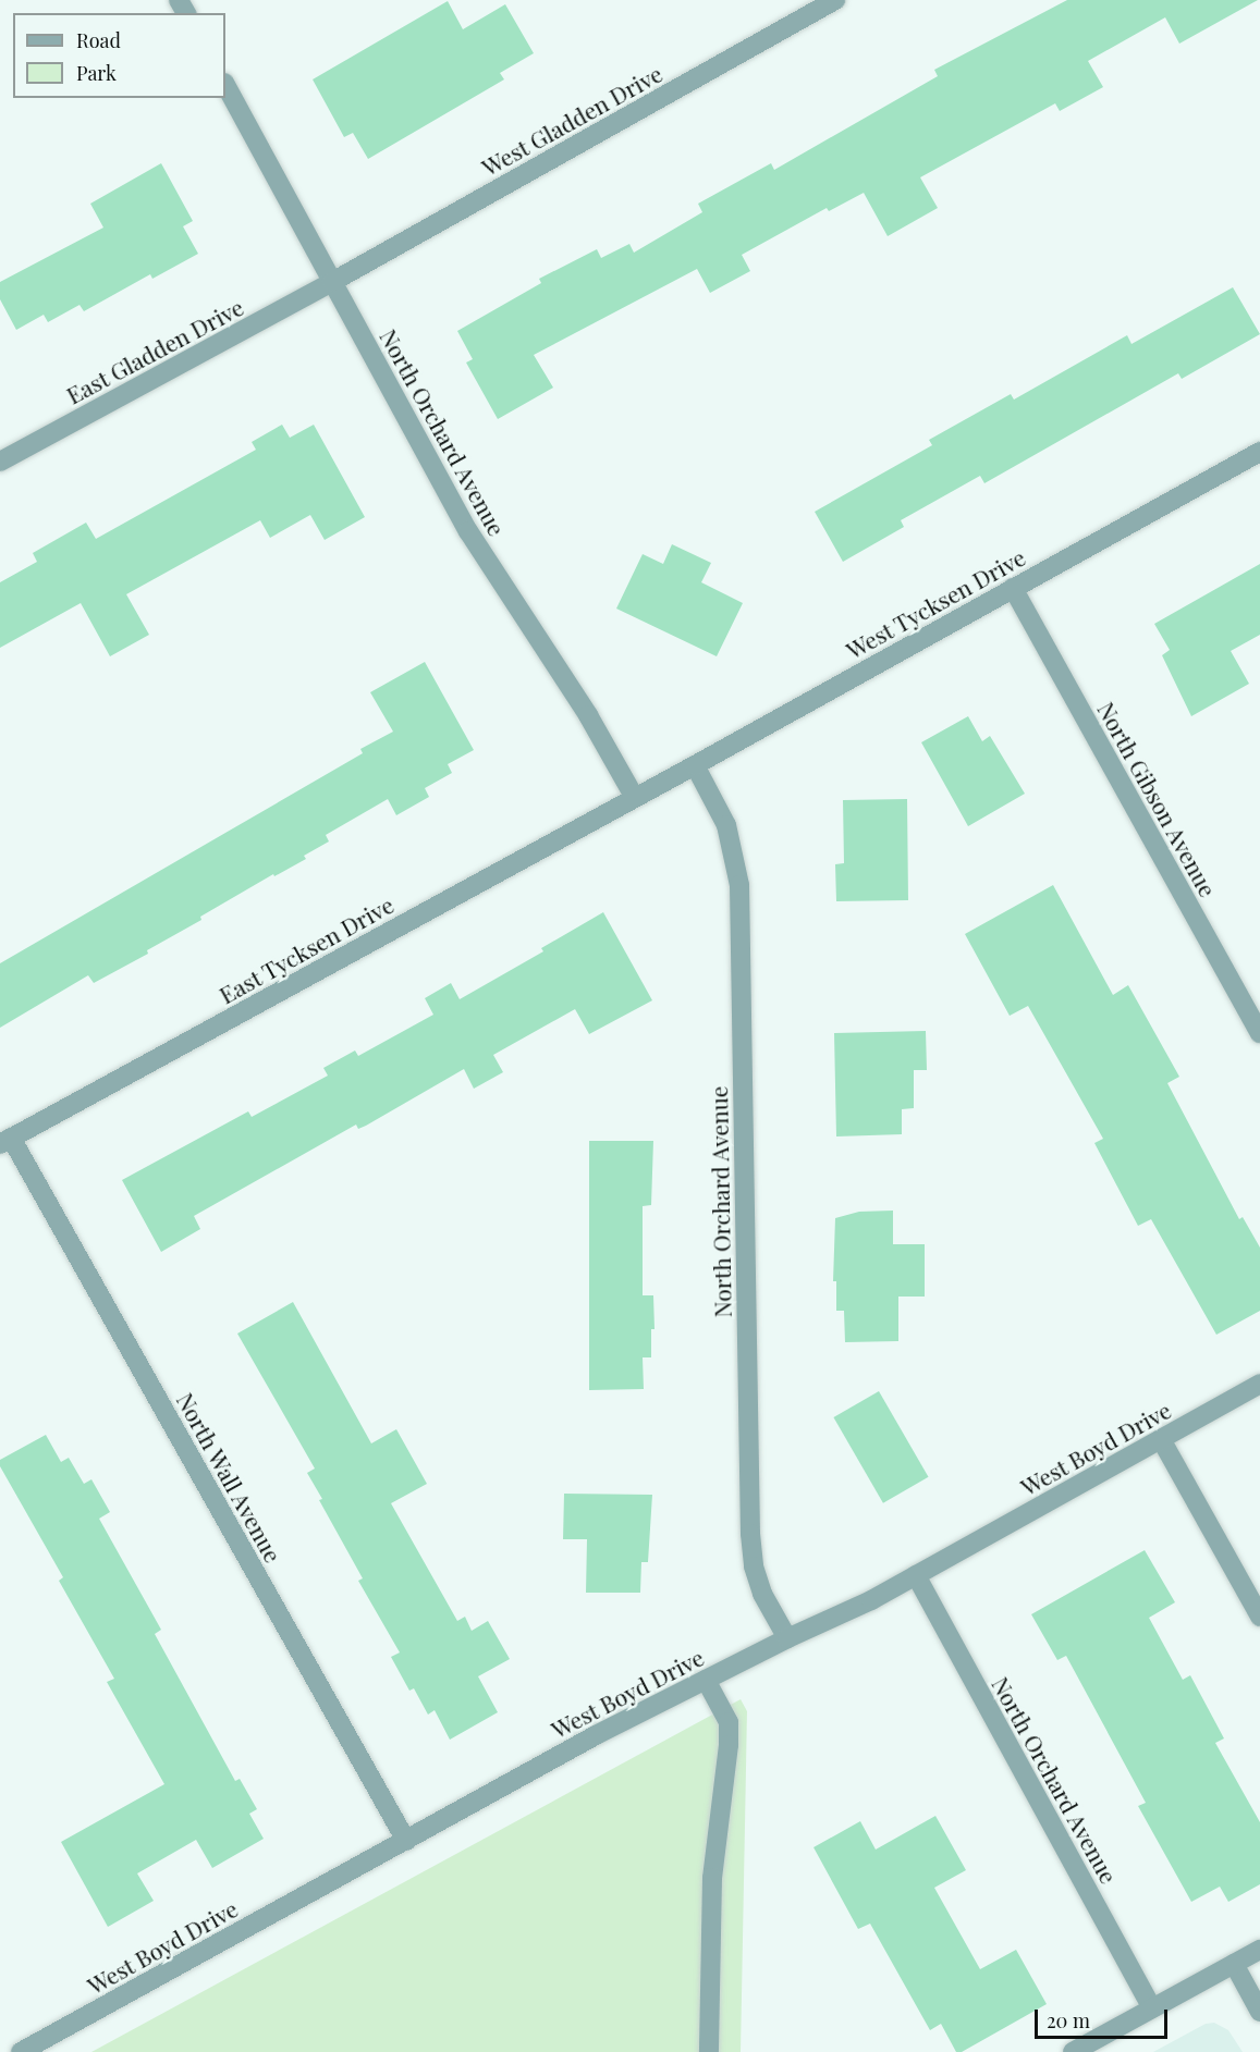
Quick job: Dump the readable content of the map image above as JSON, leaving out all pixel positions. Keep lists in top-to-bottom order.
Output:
{
  "streets": {
    "street": [
      "West Gladden Drive",
      "East Gladden Drive",
      "North Orchard Avenue",
      "West Tycksen Drive",
      "North Gibson Avenue",
      "East Tycksen Drive",
      "West Boyd Drive",
      "North Wall Avenue"
    ]
  },
  "crossings": [
    ["West Gladden Drive", "East Gladden Drive"],
    ["West Gladden Drive", "North Orchard Avenue"],
    ["East Gladden Drive", "North Orchard Avenue"],
    ["North Orchard Avenue", "West Tycksen Drive"],
    ["North Orchard Avenue", "East Tycksen Drive"],
    ["North Orchard Avenue", "West Boyd Drive"],
    ["West Tycksen Drive", "North Gibson Avenue"],
    ["West Tycksen Drive", "East Tycksen Drive"],
    ["East Tycksen Drive", "North Wall Avenue"],
    ["West Boyd Drive", "North Wall Avenue"]
  ],
  "legend": ["Road", "Park"],
  "scale_bar": "20 m"
}
